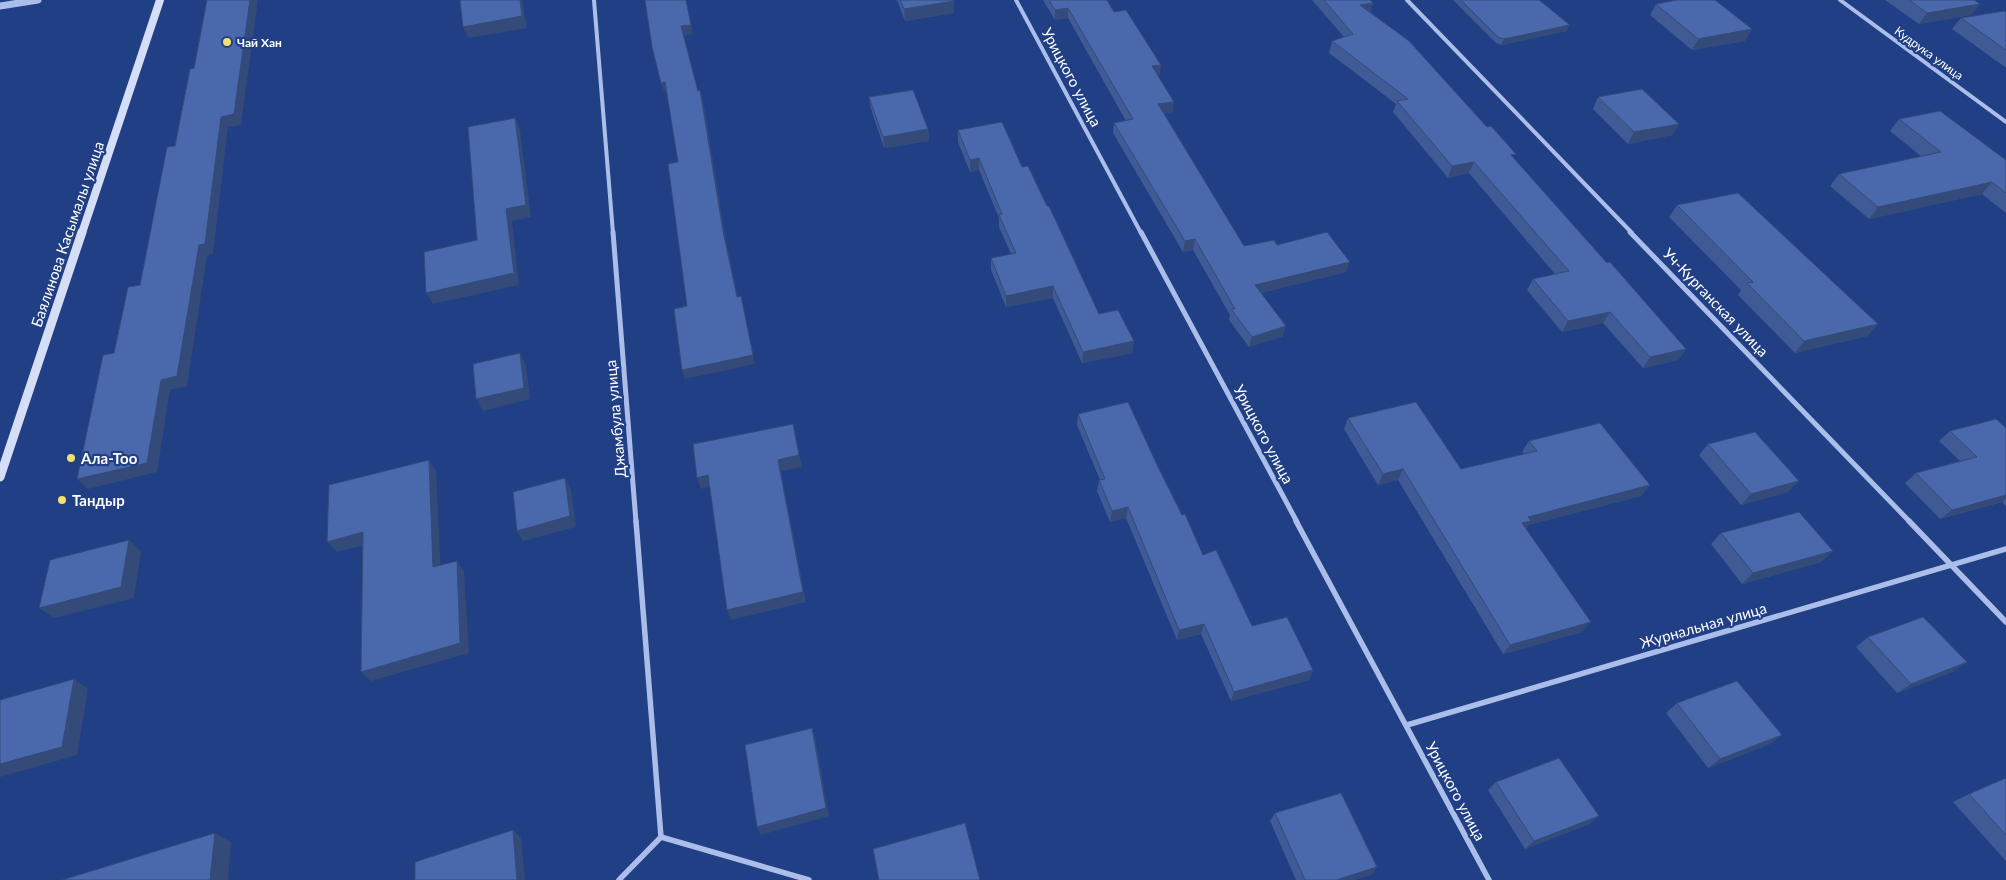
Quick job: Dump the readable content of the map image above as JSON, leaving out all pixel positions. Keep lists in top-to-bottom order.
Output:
{
  "streets": {
    "main road": ["Баялинова Касымалы улица"],
    "street": [
      "Кудрука улица",
      "Урицкого улица",
      "Уч-Курганская улица",
      "Джамбула улица",
      "Журнальная улица"
    ]
  },
  "crossings": [
    ["Урицкого улица", "Журнальная улица"],
    ["Уч-Курганская улица", "Журнальная улица"]
  ],
  "places": ["Чай Хан", "Ала-Тоо", "Тандыр"]
}
